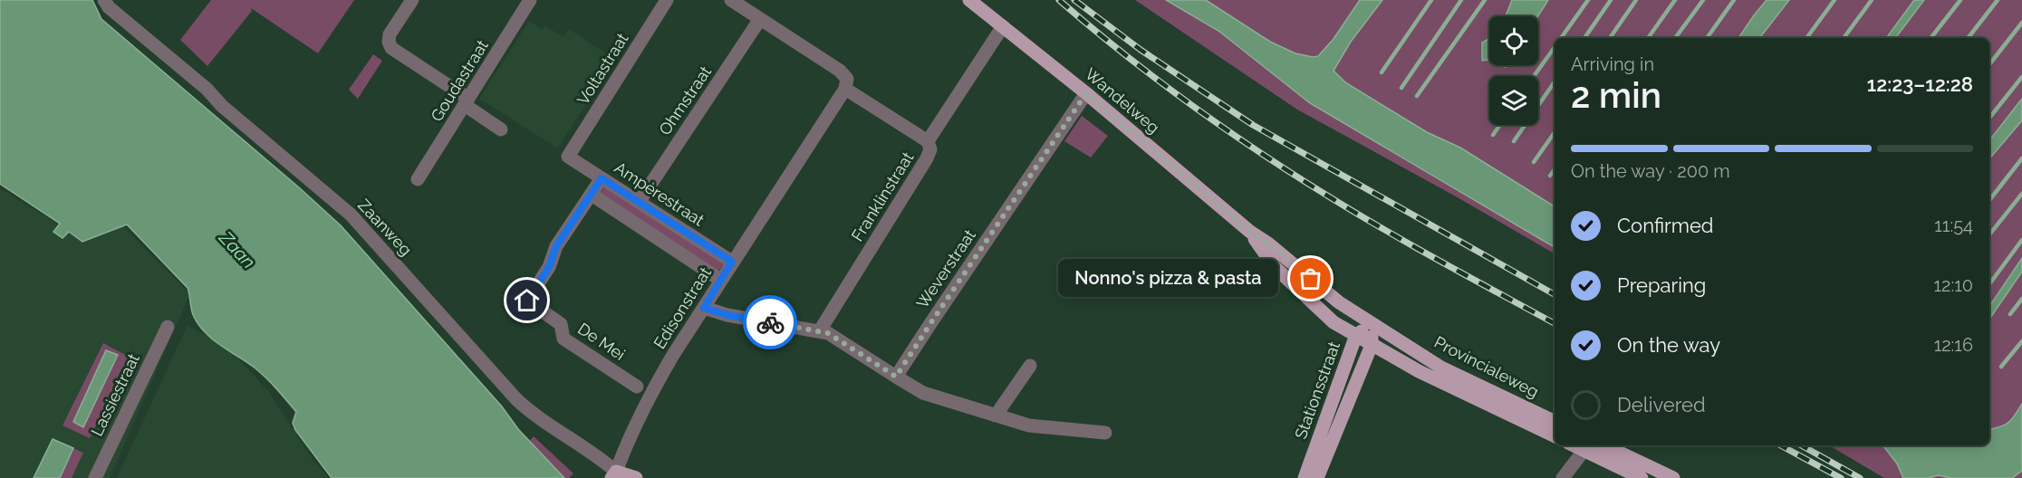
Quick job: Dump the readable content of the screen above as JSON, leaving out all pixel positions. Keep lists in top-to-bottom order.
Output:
{
  "streets": {
    "main road": [
      "Wandelweg",
      "Zaanweg",
      "Provincialeweg",
      "Stationsstraat"
    ],
    "street": [
      "Voltastraat",
      "Goudastraat",
      "Ohmstraat",
      "Ampèrestraat",
      "Franklinstraat",
      "Weverstraat",
      "Edisonstraat",
      "De Mei",
      "Lassiestraat"
    ]
  },
  "crossings": [
    ["Voltastraat", "Ampèrestraat"],
    ["Ohmstraat", "Ampèrestraat"],
    ["Wandelweg", "Franklinstraat"],
    ["Wandelweg", "Weverstraat"],
    ["Wandelweg", "Provincialeweg"],
    ["Wandelweg", "Stationsstraat"],
    ["Ampèrestraat", "Edisonstraat"],
    ["Zaanweg", "Edisonstraat"],
    ["Provincialeweg", "Stationsstraat"]
  ],
  "water": ["Zaan"],
  "places": ["Nonno's pizza & pasta"],
  "page": {
    "heading": ["2 min", "Arriving in", "12:23–12:28"],
    "bar": "On the way · 200 m",
    "list": [
      ["Confirmed", "11:54"],
      ["Preparing", "12:10"],
      ["On the way", "12:16"],
      "Delivered"
    ],
    "bubble": "Nonno's pizza & pasta"
  }
}
